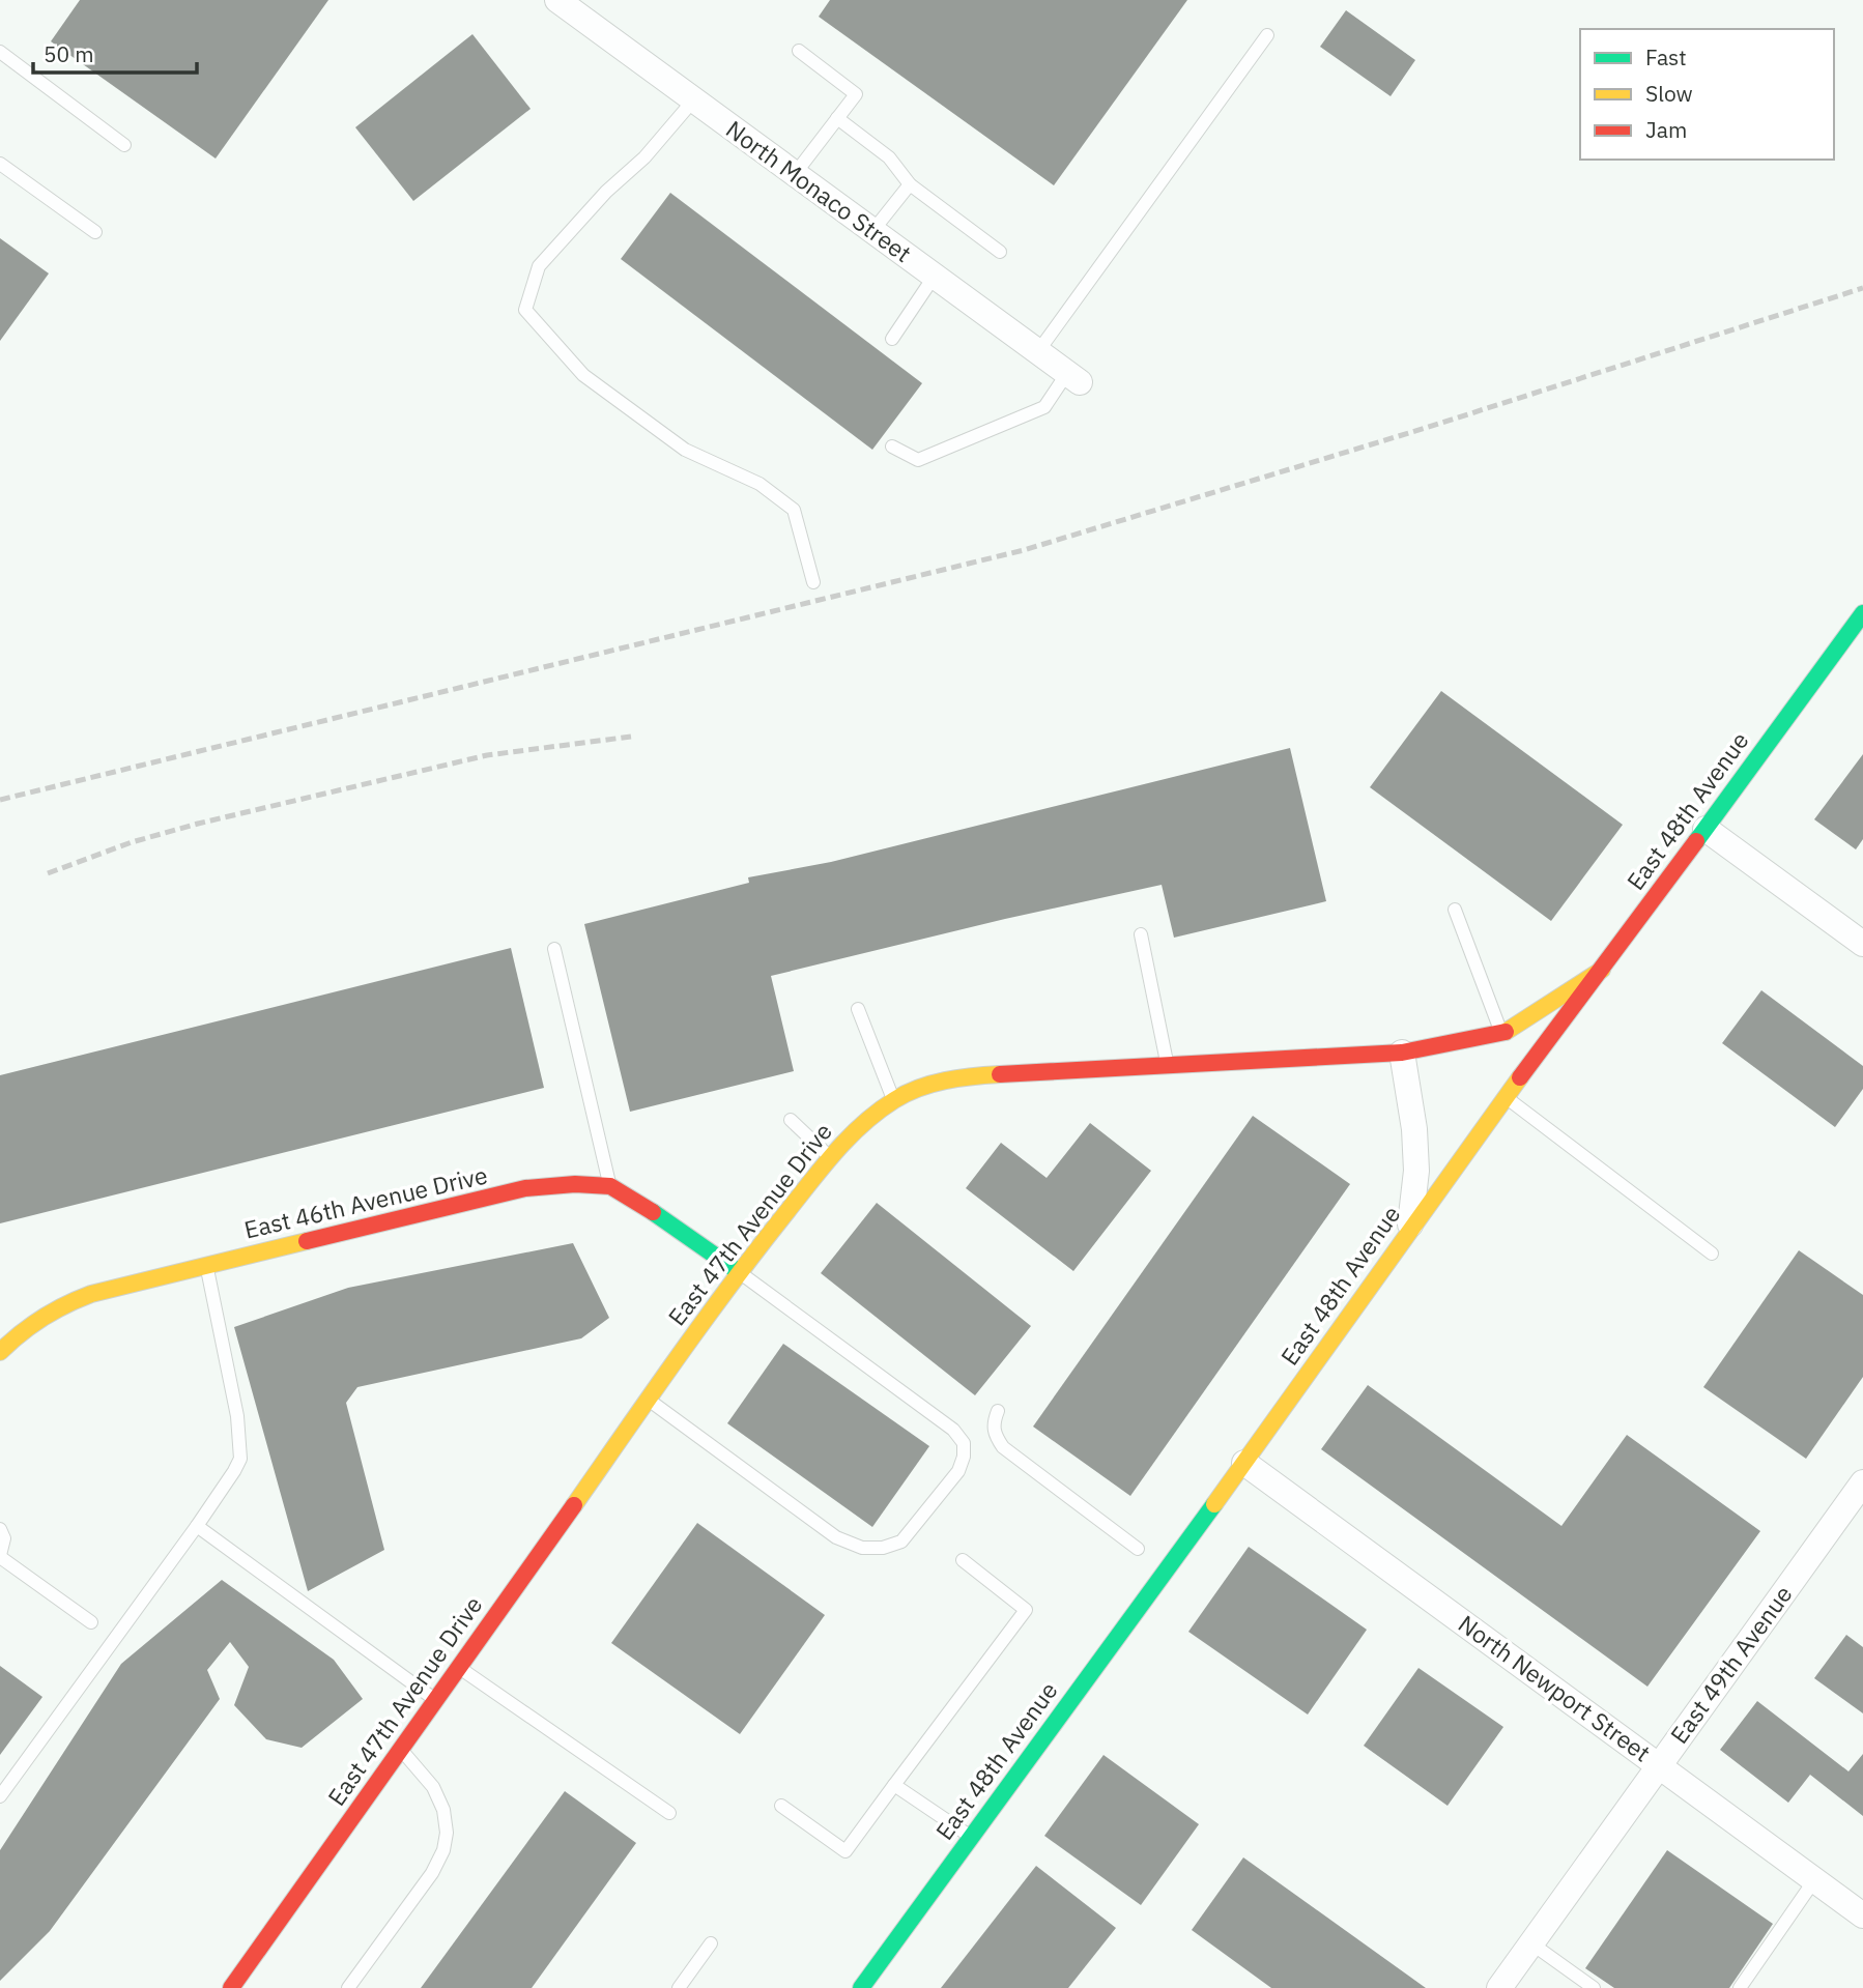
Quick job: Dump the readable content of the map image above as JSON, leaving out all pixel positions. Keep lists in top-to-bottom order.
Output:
{
  "streets": {
    "street": [
      "North Monaco Street",
      "East 48th Avenue",
      "East 46th Avenue Drive",
      "East 47th Avenue Drive",
      "East 49th Avenue",
      "North Newport Street"
    ]
  },
  "crossings": [
    ["East 48th Avenue", "East 47th Avenue Drive"],
    ["East 48th Avenue", "North Newport Street"],
    ["East 46th Avenue Drive", "East 47th Avenue Drive"],
    ["East 49th Avenue", "North Newport Street"]
  ],
  "legend": ["Fast", "Slow", "Jam"],
  "scale_bar": "50 m"
}
